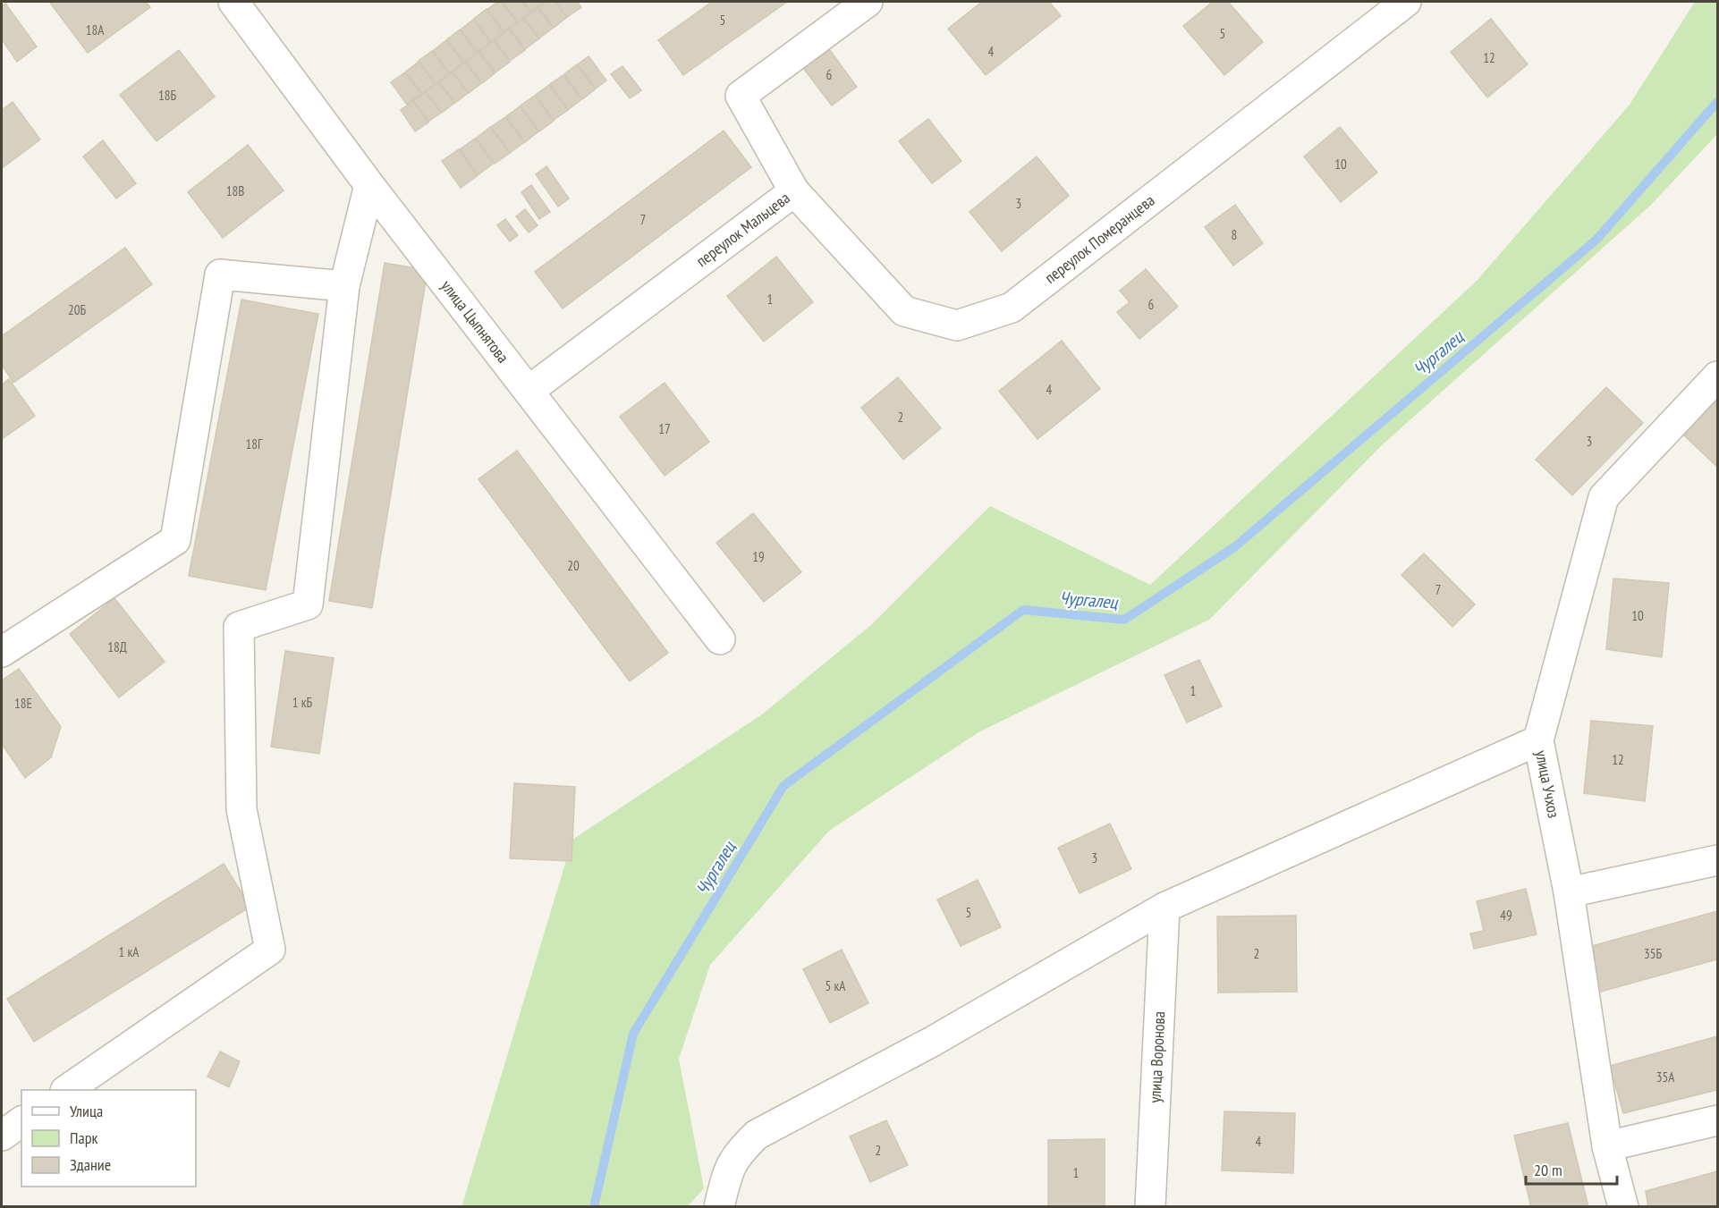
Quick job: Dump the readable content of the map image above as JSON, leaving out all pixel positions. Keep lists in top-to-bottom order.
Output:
{
  "streets": {
    "street": [
      "переулок Мальцева",
      "переулок Померанцева",
      "улица Цыпнятова",
      "улица Учхоз",
      "улица Воронова"
    ]
  },
  "crossings": [
    ["переулок Мальцева", "переулок Померанцева"],
    ["переулок Мальцева", "улица Цыпнятова"]
  ],
  "water": ["Чургалец"],
  "house_numbers": [
    "5",
    "18А",
    "5",
    "4",
    "12",
    "6",
    "18Б",
    "10",
    "18В",
    "3",
    "7",
    "8",
    "1",
    "6",
    "20Б",
    "4",
    "2",
    "17",
    "3",
    "18Г",
    "19",
    "20",
    "7",
    "10",
    "18Д",
    "1",
    "1 кБ",
    "18Е",
    "12",
    "3",
    "5",
    "49",
    "1 кА",
    "2",
    "35Б",
    "5 кА",
    "35А",
    "4",
    "2",
    "1"
  ],
  "legend": ["Улица", "Парк", "Здание"],
  "scale_bar": "20 m"
}
